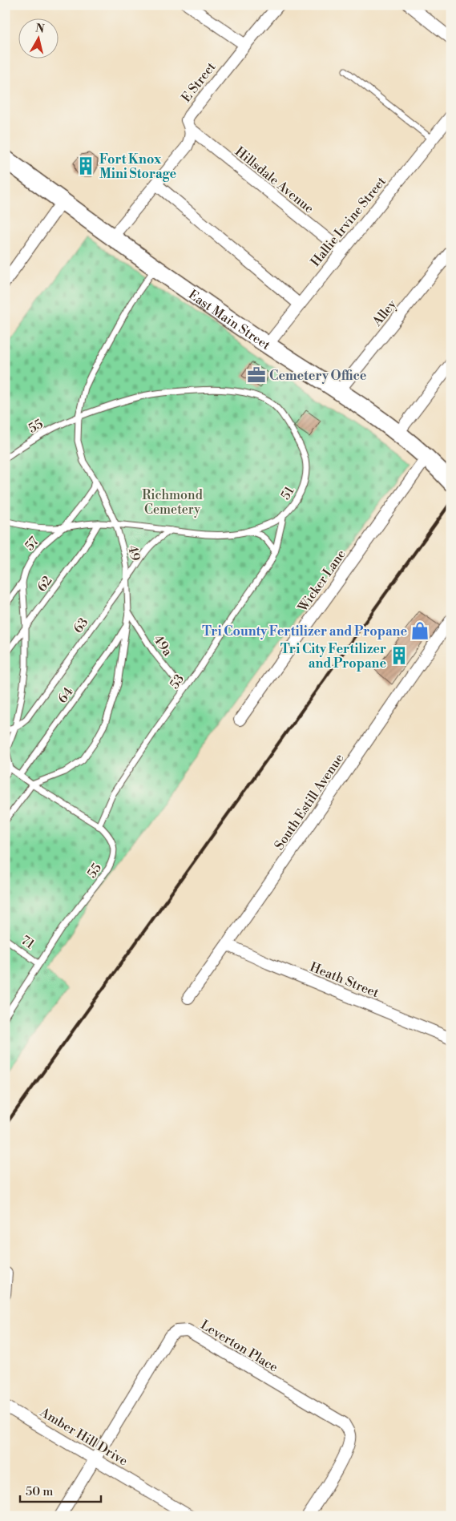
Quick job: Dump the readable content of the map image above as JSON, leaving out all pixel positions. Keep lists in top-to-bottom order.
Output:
{
  "streets": {
    "main road": ["East Main Street"],
    "street": [
      "E Street",
      "Hillsdale Avenue",
      "Hallie Irvine Street",
      "Alley",
      "Wicker Lane",
      "South Estill Avenue",
      "Heath Street",
      "Leverton Place",
      "Amber Hill Drive"
    ],
    "lane": [
      "55",
      "51",
      "57",
      "49",
      "62",
      "63",
      "49a",
      "53",
      "64",
      "71"
    ]
  },
  "crossings": [
    ["E Street", "Hillsdale Avenue"],
    ["E Street", "East Main Street"],
    ["Hillsdale Avenue", "Hallie Irvine Street"],
    ["Hallie Irvine Street", "East Main Street"],
    ["Alley", "East Main Street"],
    ["East Main Street", "49"],
    ["East Main Street", "Wicker Lane"],
    ["55", "51"],
    ["55", "57"],
    ["55", "49"],
    ["55", "53"],
    ["55", "64"],
    ["55", "71"],
    ["51", "57"],
    ["51", "49"],
    ["51", "62"],
    ["51", "63"],
    ["51", "53"],
    ["57", "49"],
    ["57", "62"],
    ["57", "63"],
    ["49", "63"],
    ["49", "49a"],
    ["49", "64"],
    ["49a", "53"],
    ["South Estill Avenue", "Heath Street"],
    ["Leverton Place", "Amber Hill Drive"]
  ],
  "parks": ["Richmond Cemetery"],
  "places": {
    "building": ["Fort Knox Mini Storage", "Tri City Fertilizer and Propane"],
    "office": ["Cemetery Office"],
    "shop": ["Tri County Fertilizer and Propane"]
  },
  "scale_bar": "50 m",
  "north": "top"
}
